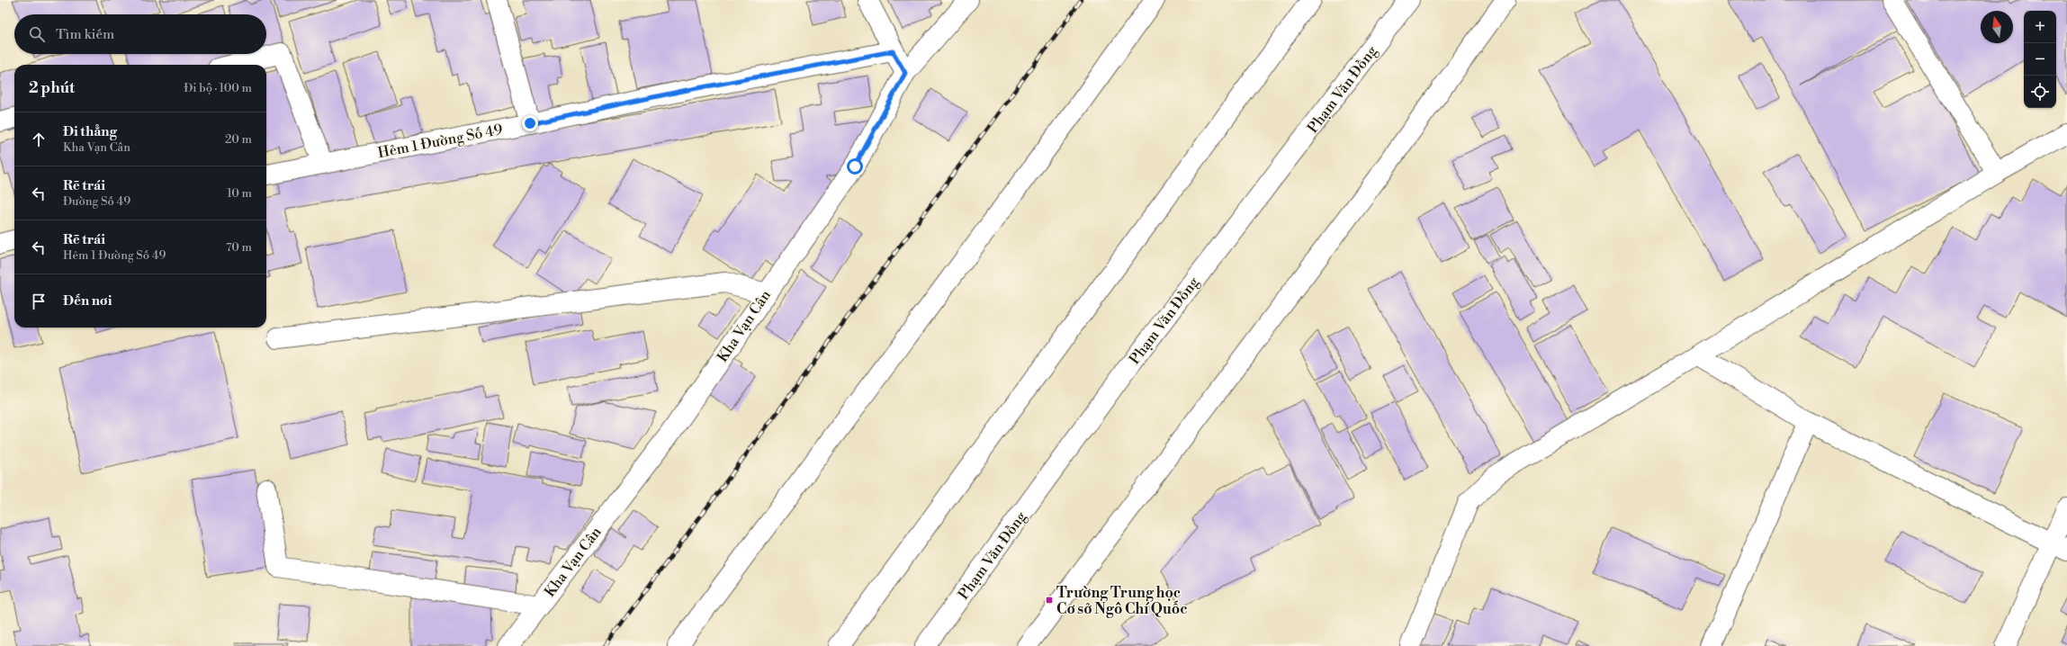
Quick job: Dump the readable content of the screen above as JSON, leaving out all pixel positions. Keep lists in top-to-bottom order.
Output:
{
  "streets": {
    "main road": ["Phạm Văn Đồng", "Hẻm 1 Đường Số 49", "Kha Vạn Cân"]
  },
  "places": {
    "transit": ["Trường Trung học Cơ sở Ngô Chí Quốc"]
  },
  "north": "top",
  "page": {
    "map_buttons": ["+", "−"],
    "search": "Tìm kiếm",
    "heading": ["2 phút", "Đi bộ · 100 m"],
    "list": [
      ["Đi thẳng", "Kha Vạn Cân", "20 m"],
      ["Rẽ trái", "Đường Số 49", "10 m"],
      ["Rẽ trái", "Hẻm 1 Đường Số 49", "70 m"],
      "Đến nơi"
    ]
  }
}
